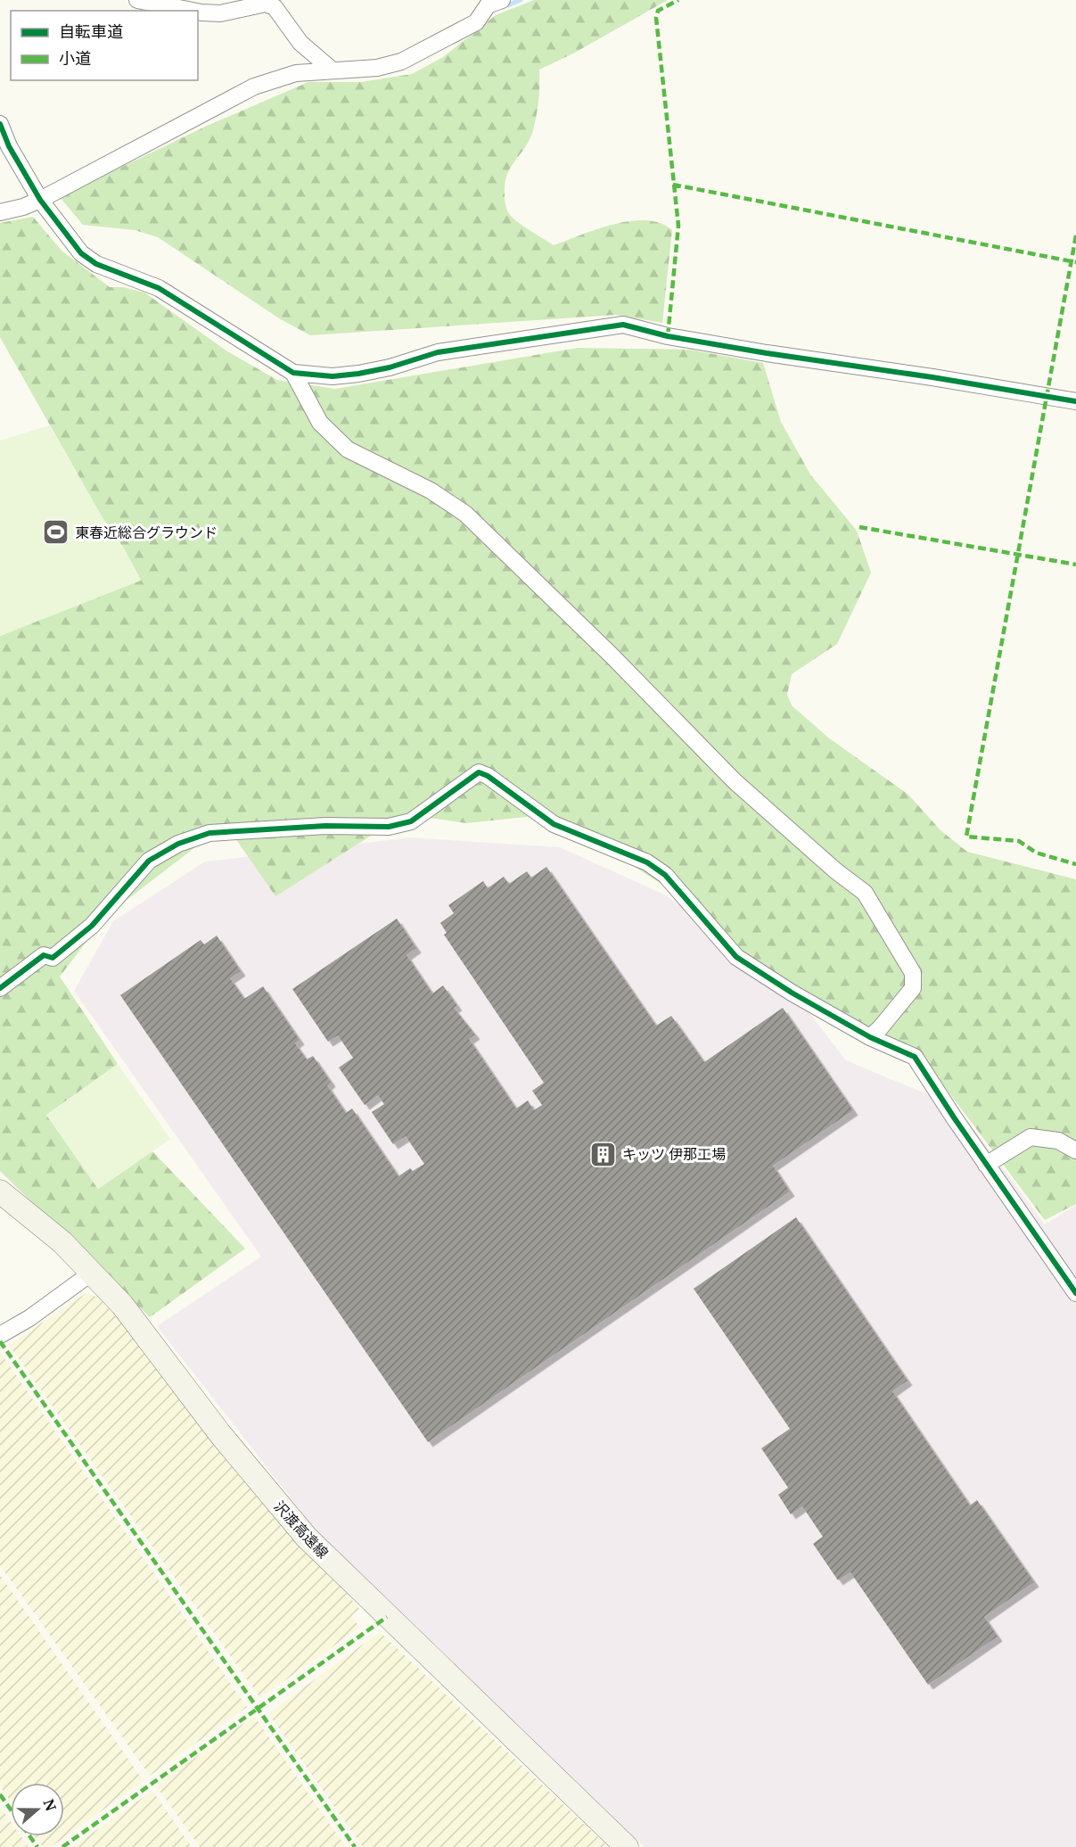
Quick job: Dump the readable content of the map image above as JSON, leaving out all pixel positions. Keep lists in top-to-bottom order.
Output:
{
  "streets": {
    "main road": ["沢渡高遠線"]
  },
  "places": {
    "sports": ["東春近総合グラウンド"],
    "building": ["キッツ 伊那工場"]
  },
  "legend": ["自転車道", "小道"],
  "north": "right"
}
